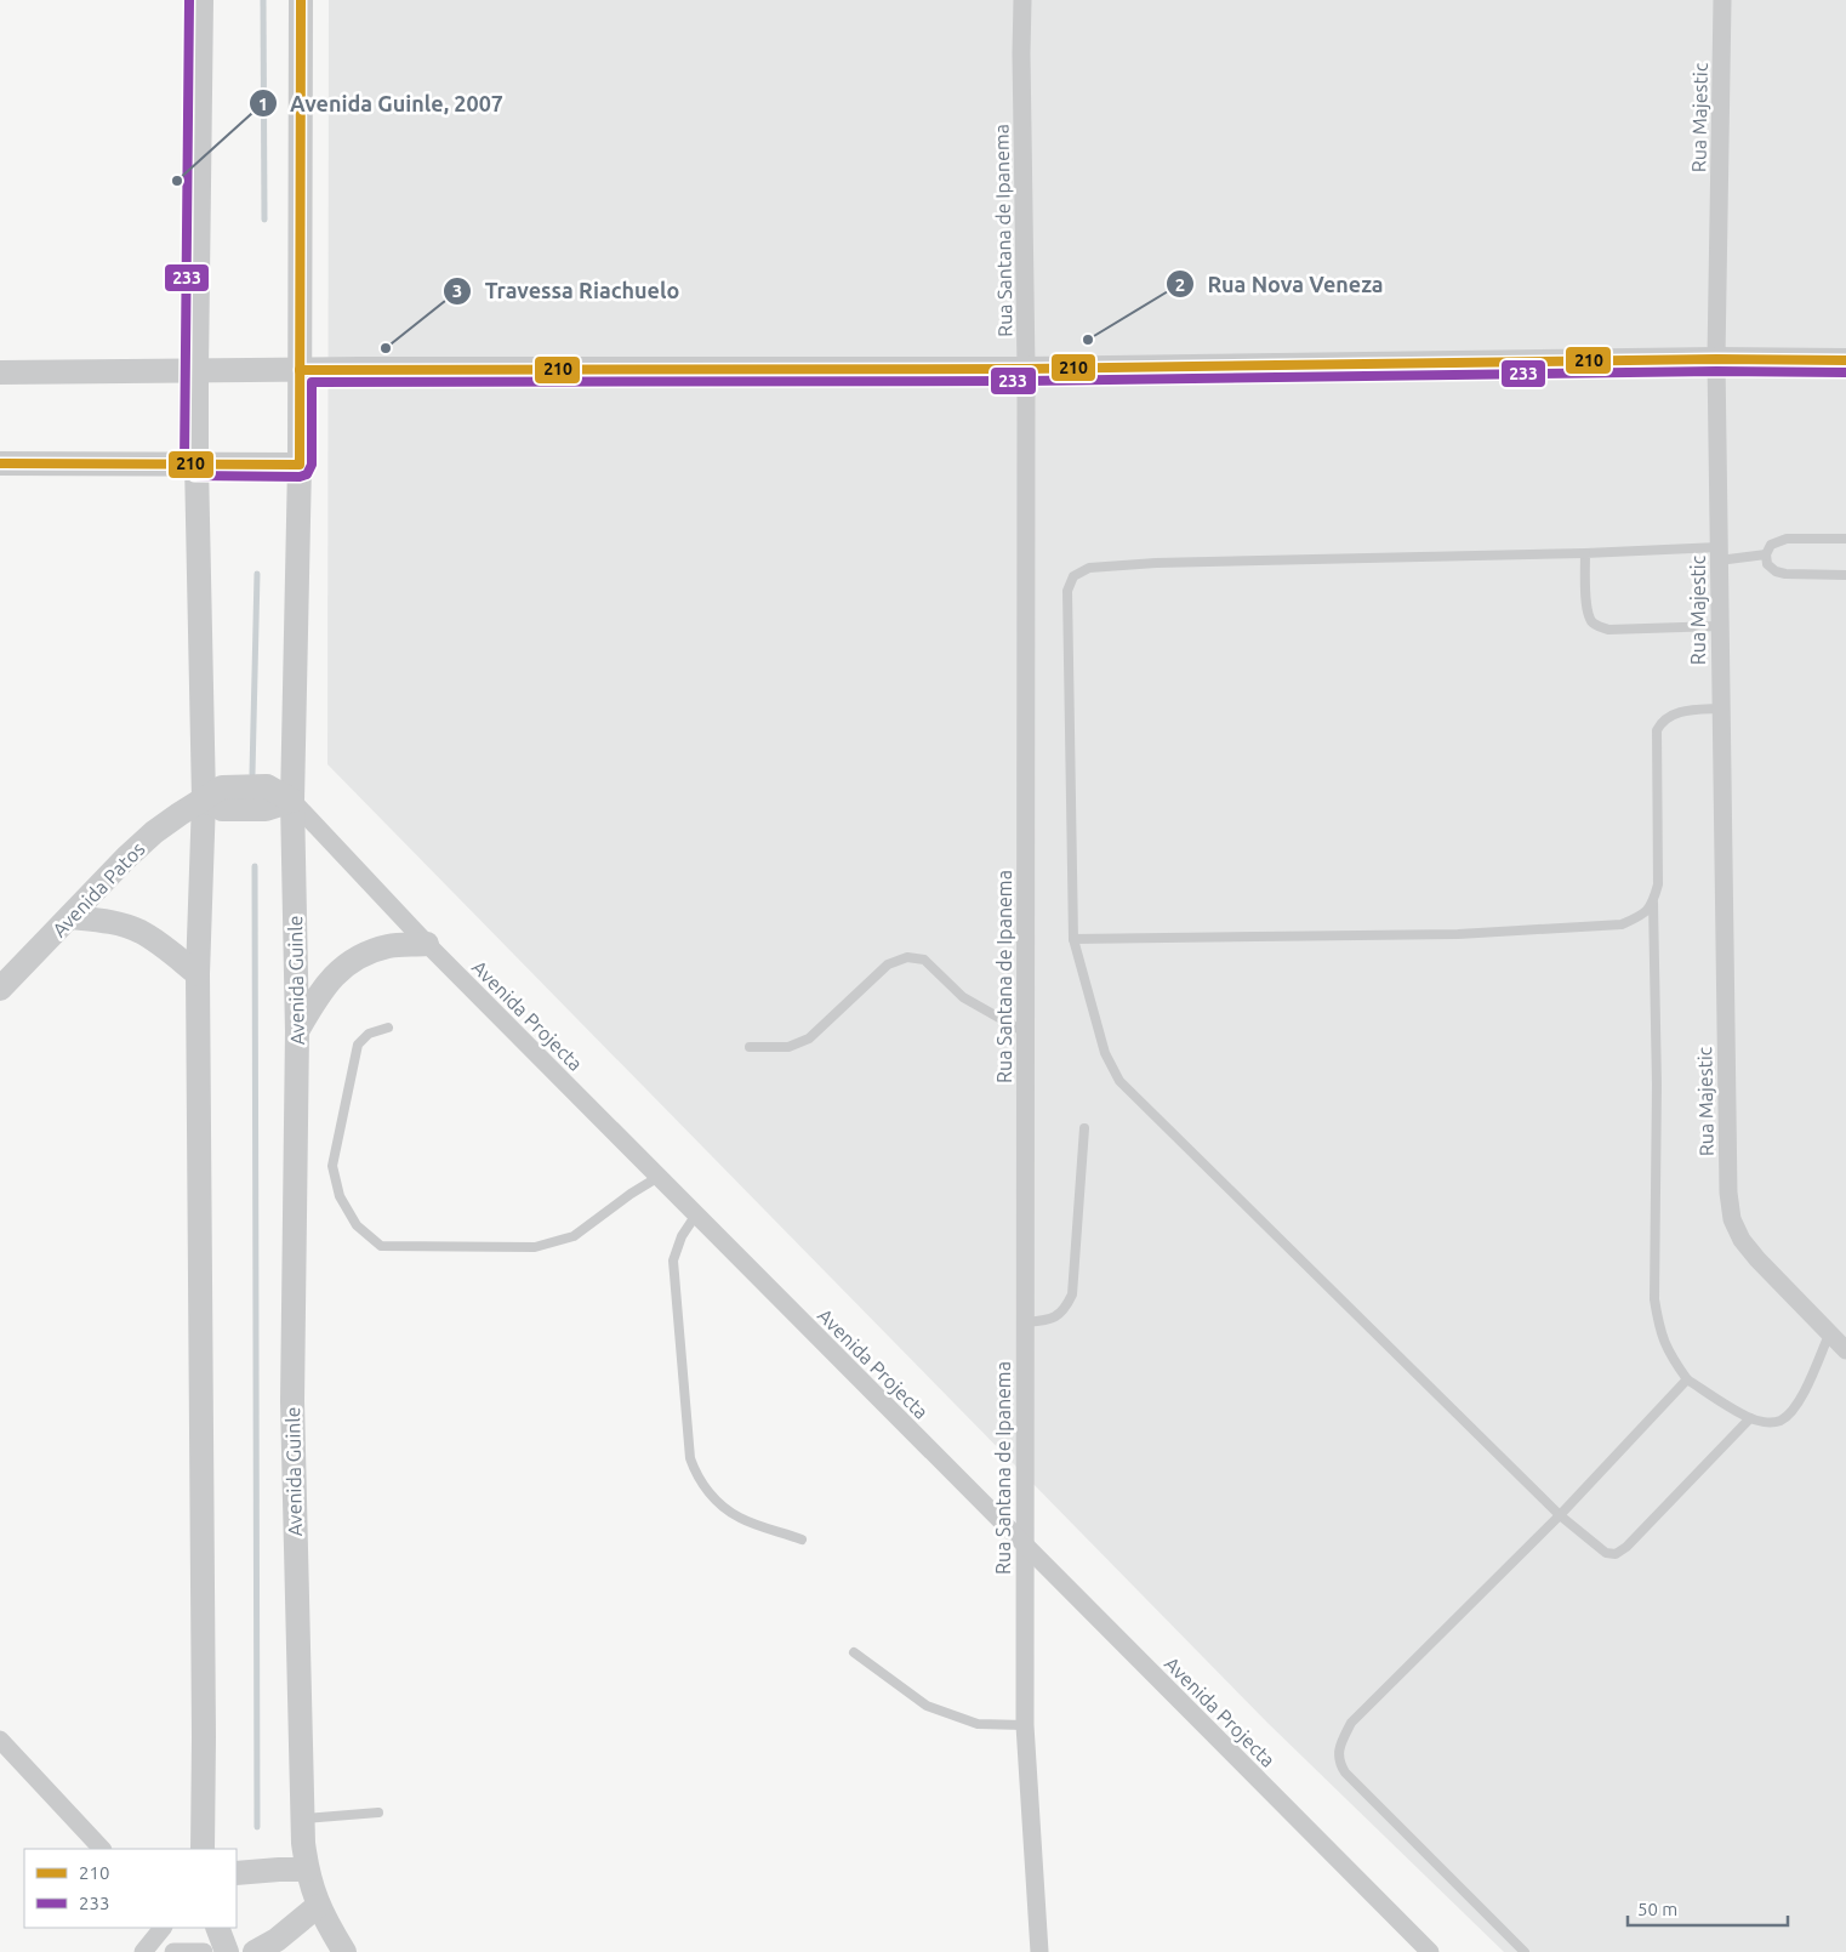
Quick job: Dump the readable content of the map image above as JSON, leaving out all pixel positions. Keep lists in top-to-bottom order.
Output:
{
  "streets": {
    "street": [
      "Rua Majestic",
      "Rua Santana de Ipanema",
      "Avenida Patos",
      "Avenida Guinle",
      "Avenida Projecta"
    ]
  },
  "crossings": [
    ["Rua Santana de Ipanema", "Avenida Projecta"],
    ["Avenida Guinle", "Avenida Projecta"]
  ],
  "places": ["Avenida Guinle, 2007", "Rua Nova Veneza", "Travessa Riachuelo"],
  "lines": ["transit line 210", "transit line 233"],
  "legend": ["210", "233"],
  "scale_bar": "50 m"
}
